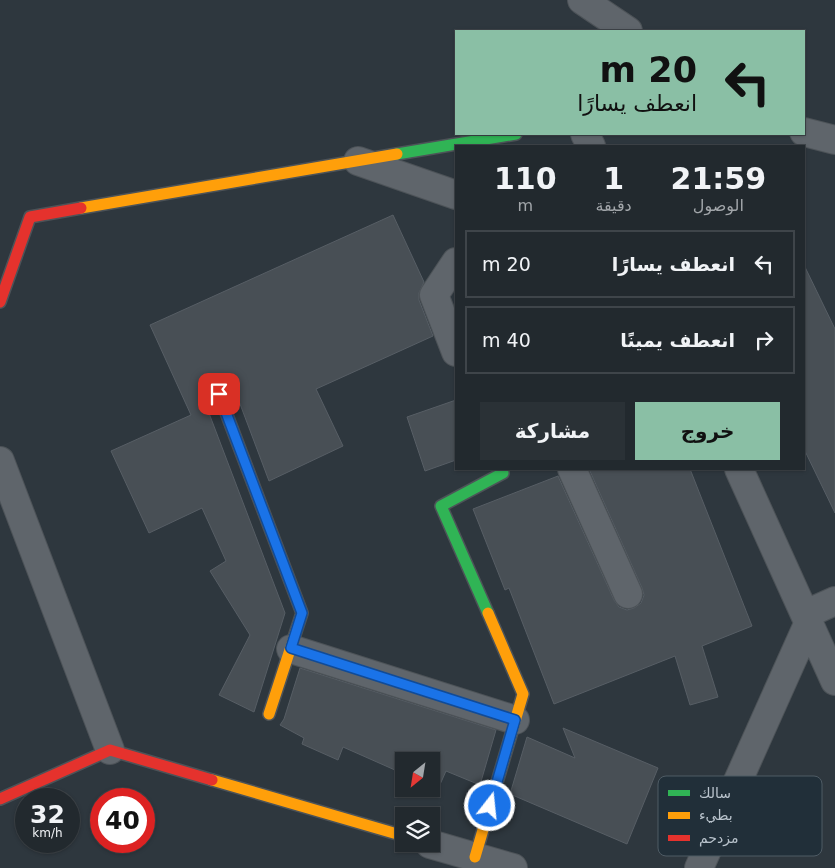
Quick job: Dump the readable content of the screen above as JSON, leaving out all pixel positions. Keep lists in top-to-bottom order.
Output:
{
  "legend": ["سالك", "بطيء", "مزدحم"],
  "north": "bottom left",
  "page": {
    "turn": ["20 m", "انعطف يسارًا"],
    "eta": [
      "21:59",
      "الوصول",
      "1",
      "دقيقة",
      "110",
      "m"
    ],
    "list": [
      {
        "name": "انعطف يسارًا",
        "value": "20 m"
      },
      {
        "name": "انعطف يمينًا",
        "value": "40 m"
      }
    ],
    "buttons": ["خروج", "مشاركة"],
    "speed": "32 km/h",
    "limit": "40"
  }
}
